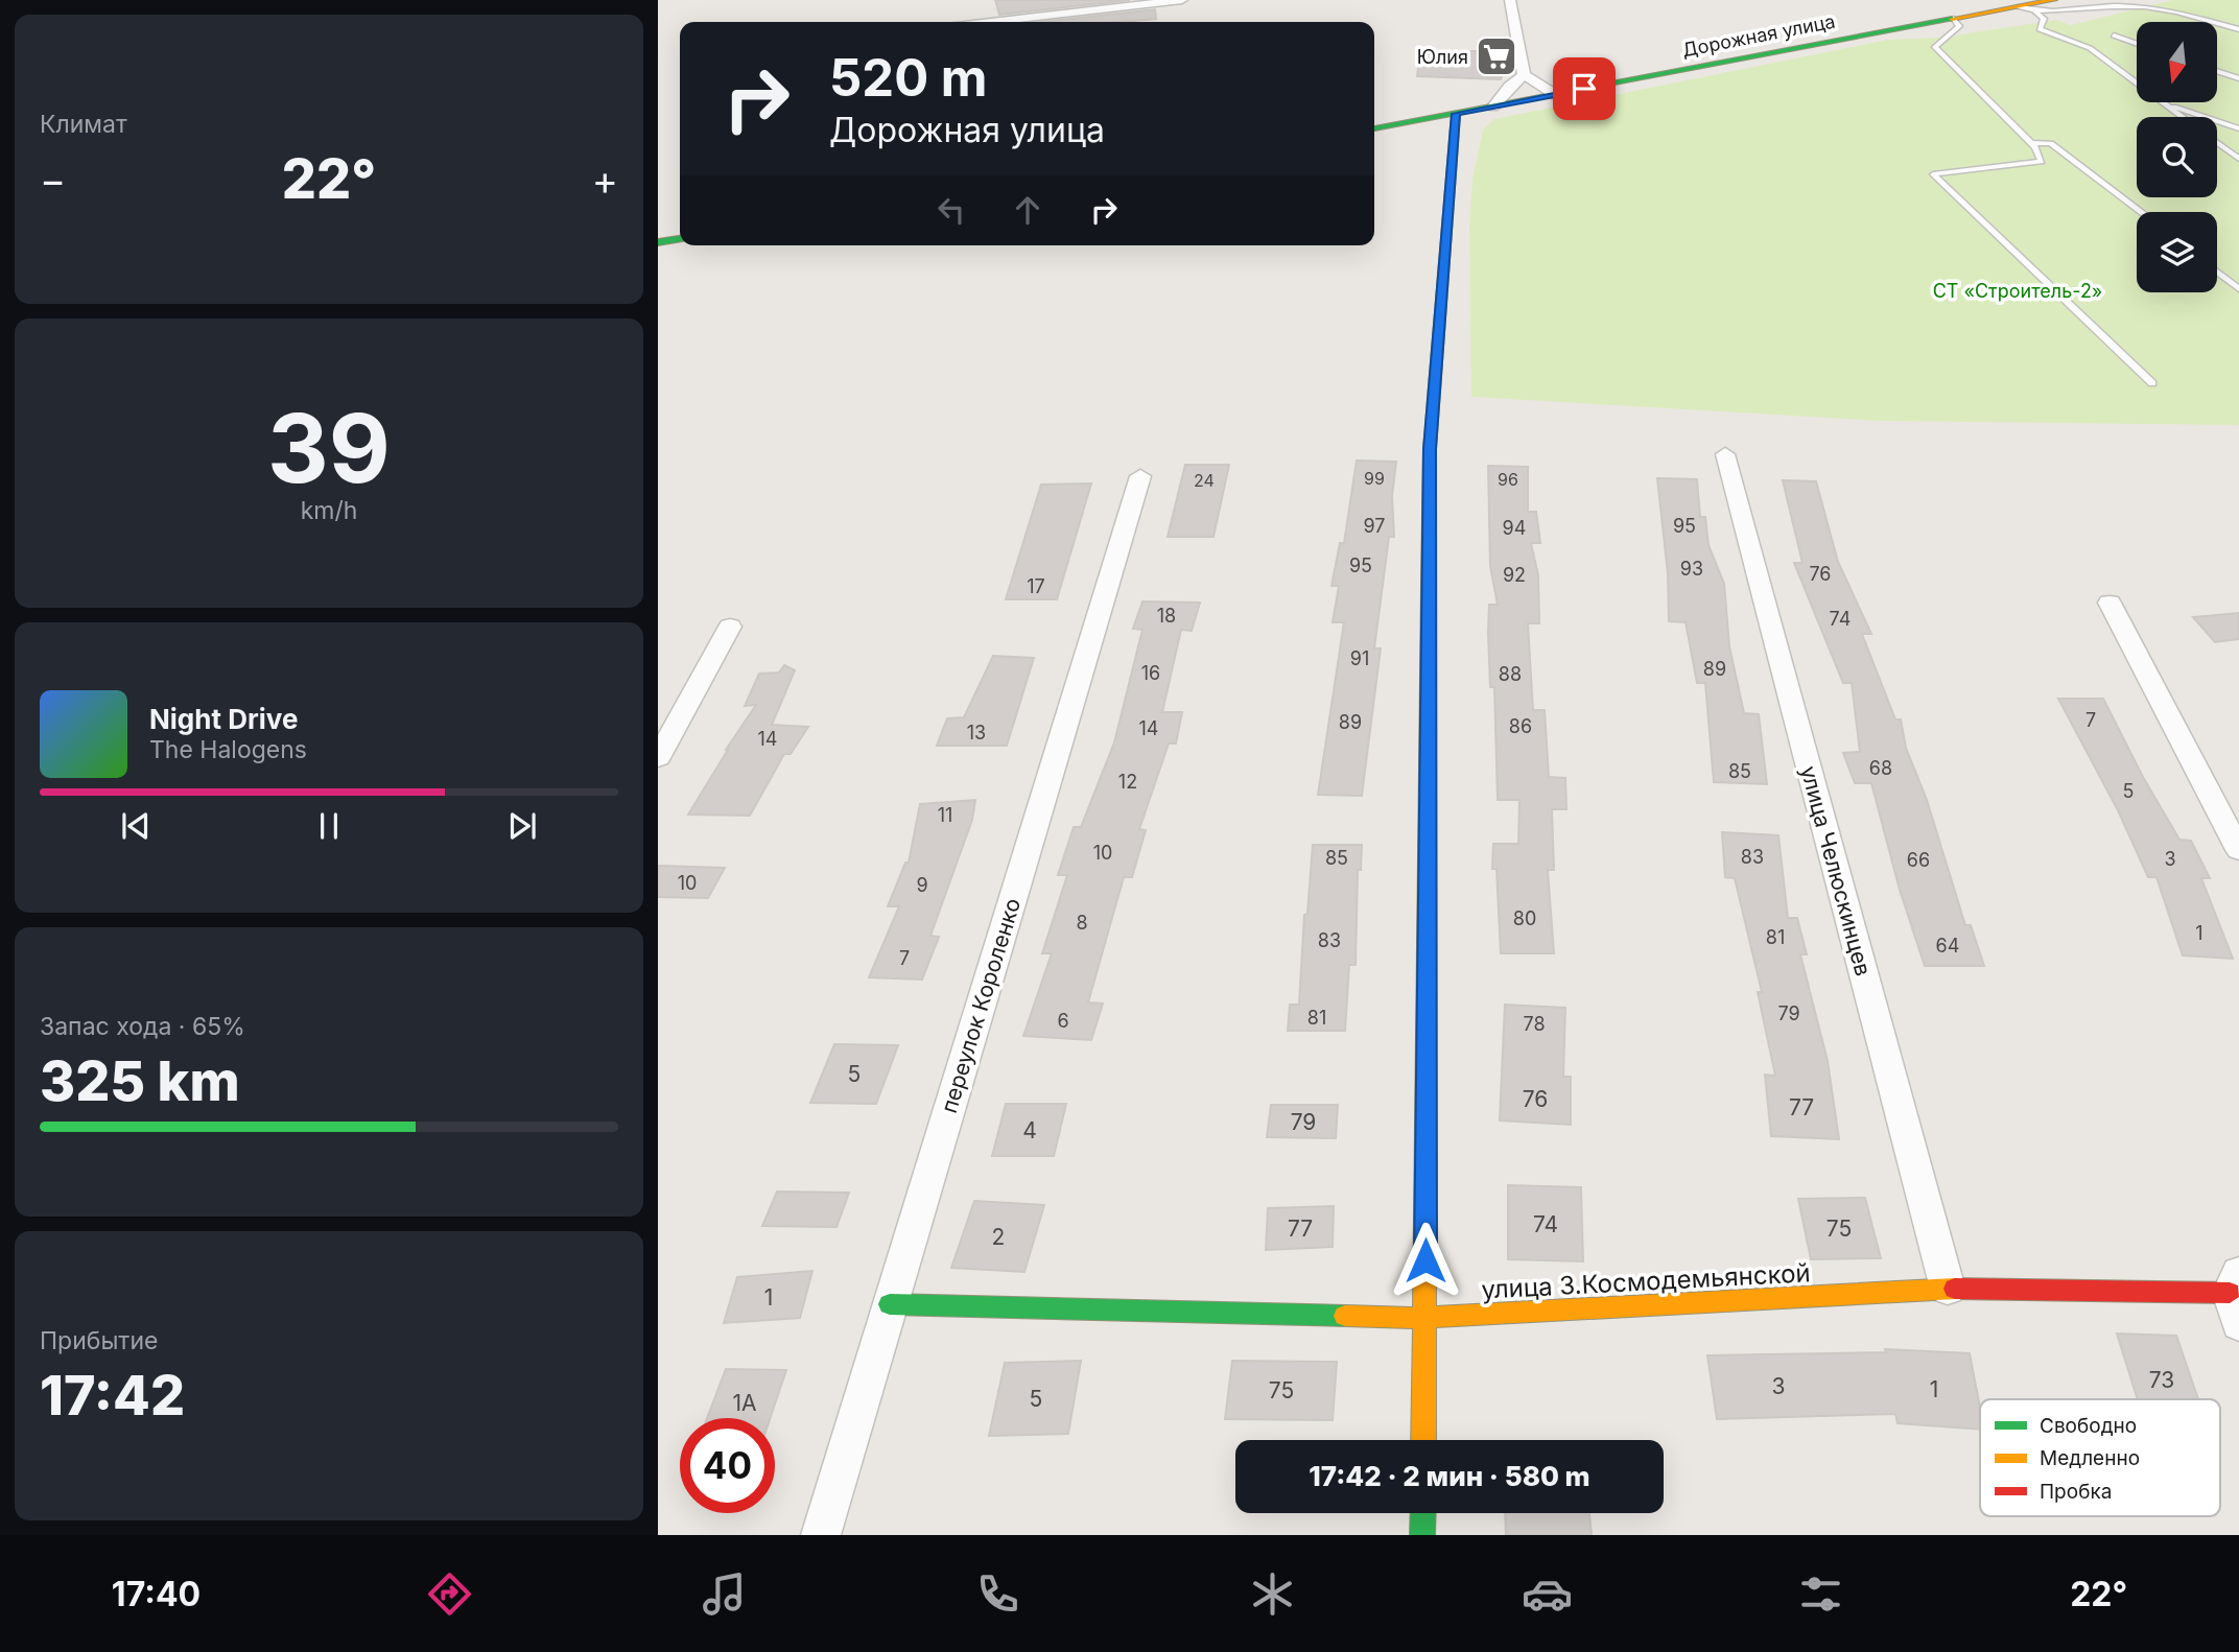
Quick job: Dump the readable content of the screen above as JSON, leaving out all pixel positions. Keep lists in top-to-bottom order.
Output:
{
  "streets": {
    "street": [
      "Дорожная улица",
      "улица Челюскинцев",
      "переулок Короленко",
      "улица З.Космодемьянской"
    ]
  },
  "crossings": [
    ["улица Челюскинцев", "улица З.Космодемьянской"],
    ["переулок Короленко", "улица З.Космодемьянской"]
  ],
  "parks": ["СТ «Строитель-2»"],
  "places": {
    "supermarket": ["Юлия"]
  },
  "house_numbers": [
    "99",
    "96",
    "24",
    "97",
    "95",
    "94",
    "95",
    "93",
    "76",
    "92",
    "17",
    "18",
    "74",
    "91",
    "89",
    "16",
    "88",
    "7",
    "89",
    "86",
    "14",
    "13",
    "14",
    "68",
    "85",
    "12",
    "5",
    "11",
    "10",
    "83",
    "85",
    "3",
    "66",
    "10",
    "9",
    "80",
    "8",
    "1",
    "81",
    "83",
    "64",
    "7",
    "79",
    "81",
    "6",
    "78",
    "5",
    "76",
    "77",
    "79",
    "4",
    "74",
    "77",
    "75",
    "2",
    "1",
    "73",
    "3",
    "1",
    "75",
    "5",
    "1А"
  ],
  "legend": ["Свободно", "Медленно", "Пробка"],
  "north": "bottom",
  "page": {
    "tile": [
      "Климат",
      ["39", "km/h"],
      ["Запас хода · 65%", "325 km"],
      ["Прибытие", "17:42"]
    ],
    "turn": ["520 m", "Дорожная улица"],
    "heat": ["−", "22°", "+"],
    "song": ["Night Drive", "The Halogens"],
    "limit": "40",
    "trip": "17:42 · 2 мин · 580 m",
    "tabs": ["17:40", "22°"]
  }
}
